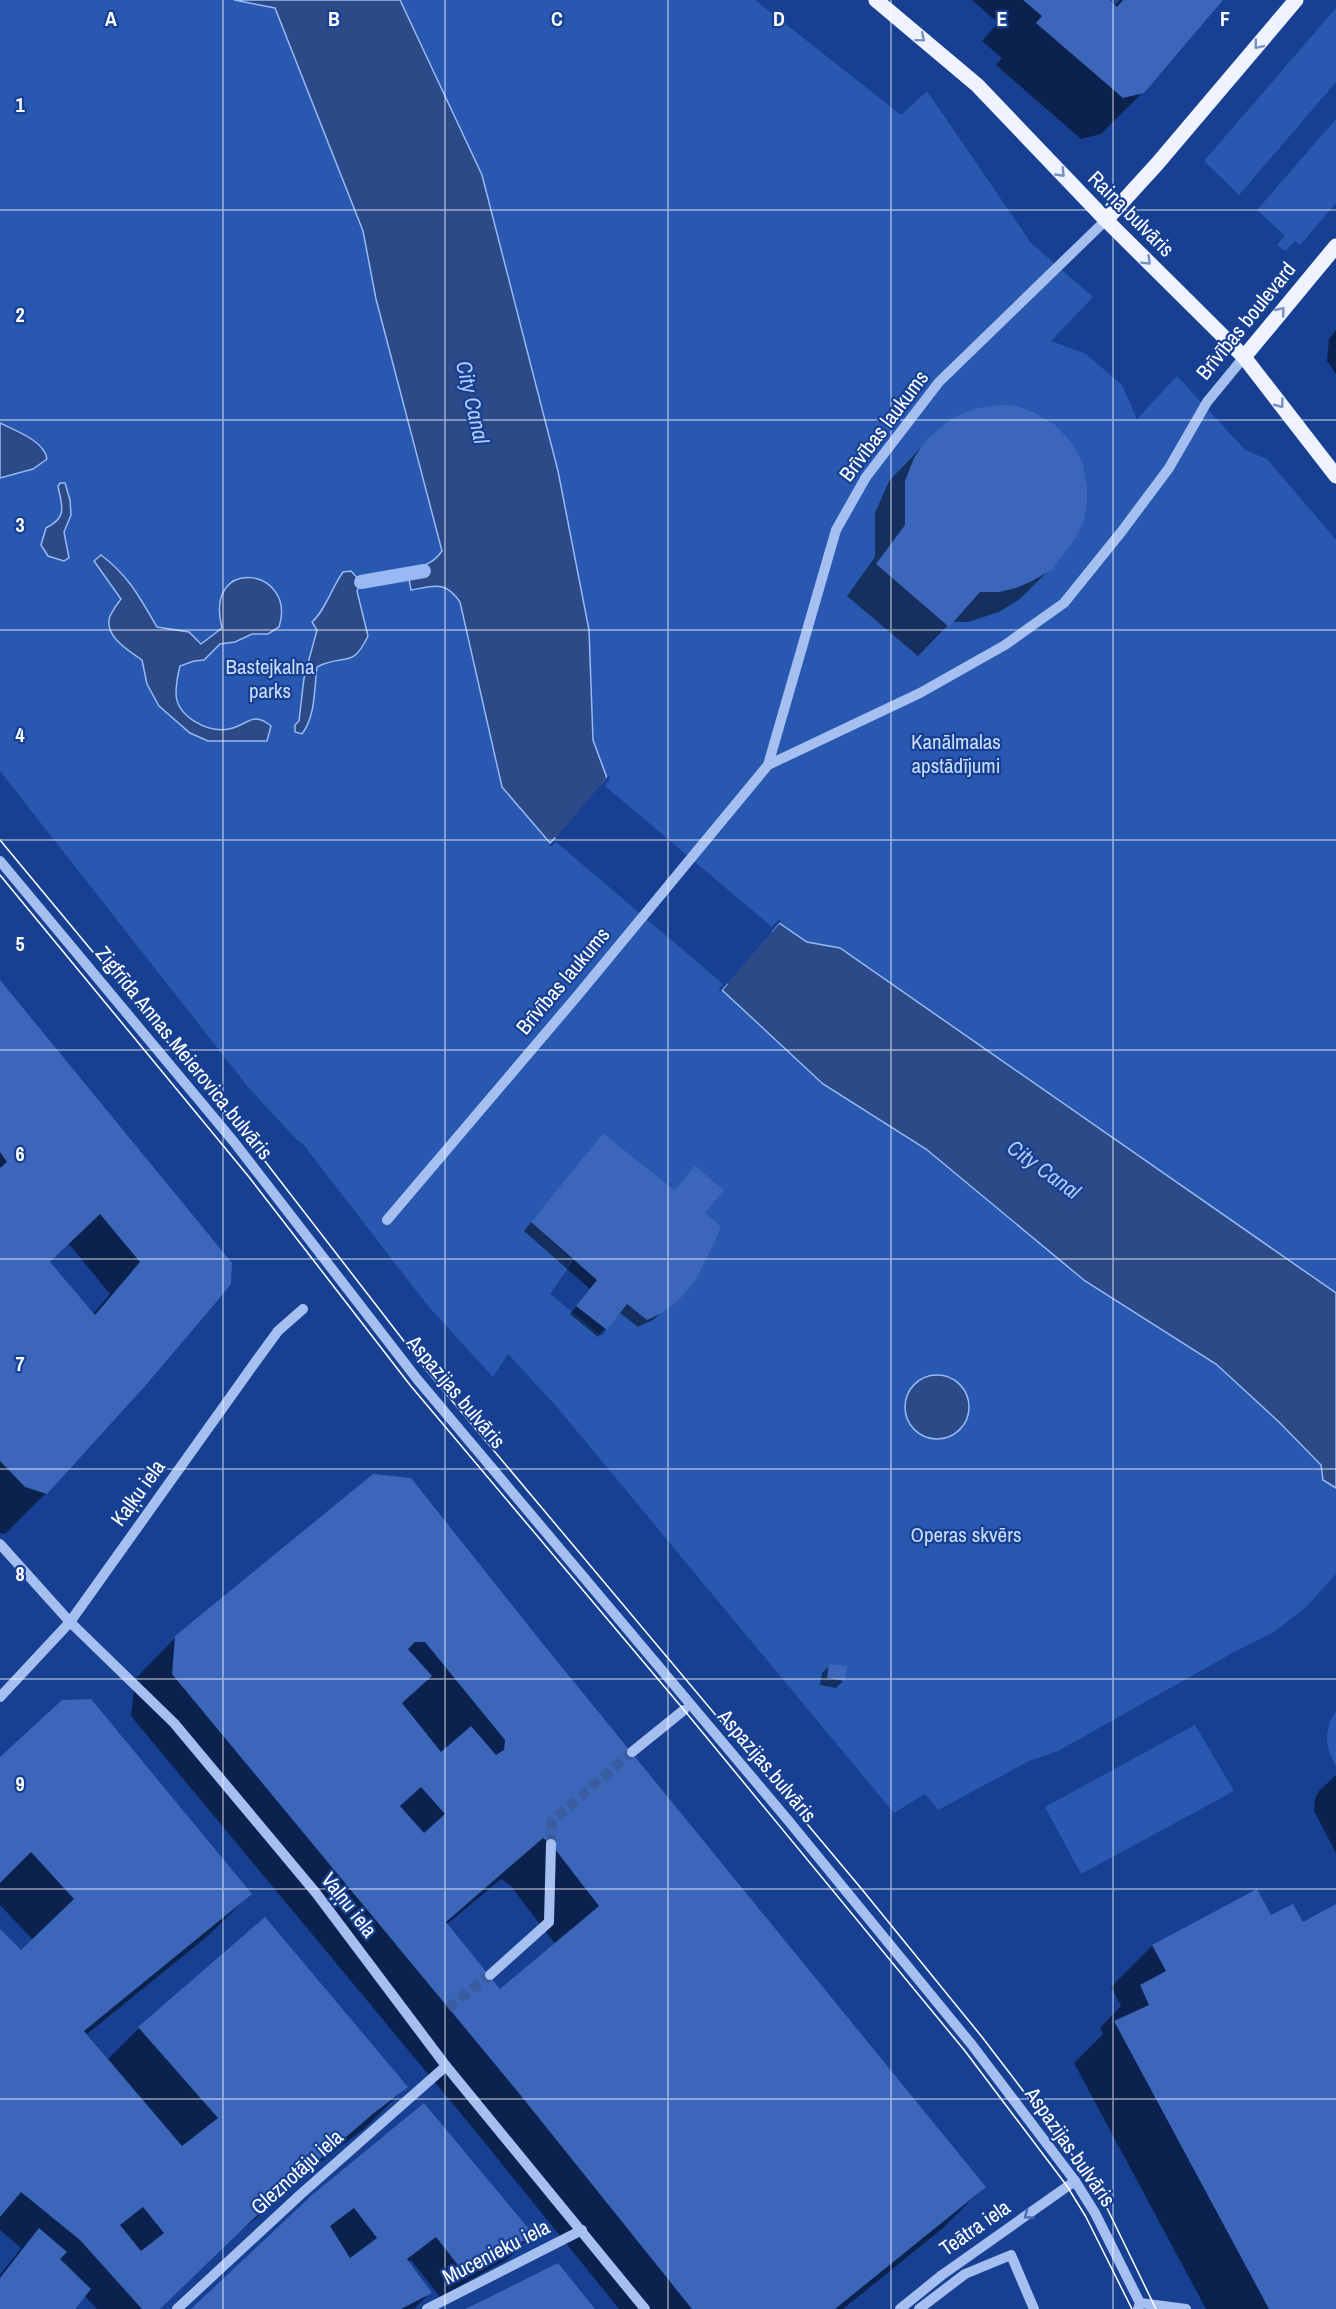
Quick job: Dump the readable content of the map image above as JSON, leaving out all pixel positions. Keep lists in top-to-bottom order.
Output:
{
  "streets": {
    "main road": ["Raiņa bulvāris", "Brīvības boulevard"],
    "street": [
      "Brīvības laukums",
      "Zigfrīda Annas Meierovica bulvāris",
      "Aspazijas bulvāris",
      "Kaļķu iela",
      "Vaļņu iela",
      "Gleznotāju iela",
      "Teātra iela",
      "Mucenieku iela"
    ]
  },
  "crossings": [
    ["Raiņa bulvāris", "Brīvības boulevard"],
    ["Raiņa bulvāris", "Brīvības laukums"],
    ["Brīvības boulevard", "Brīvības laukums"],
    ["Zigfrīda Annas Meierovica bulvāris", "Aspazijas bulvāris"],
    ["Aspazijas bulvāris", "Teātra iela"],
    ["Kaļķu iela", "Vaļņu iela"],
    ["Vaļņu iela", "Gleznotāju iela"],
    ["Vaļņu iela", "Mucenieku iela"]
  ],
  "one_way": ["Raiņa bulvāris", "Brīvības boulevard", "Teātra iela"],
  "water": ["City Canal"],
  "parks": ["Bastejkalna parks", "Kanālmalas apstādījumi", "Operas skvērs"],
  "grid": {
    "columns": [
      "A",
      "B",
      "C",
      "D",
      "E",
      "F"
    ],
    "rows": [
      "1",
      "2",
      "3",
      "4",
      "5",
      "6",
      "7",
      "8",
      "9"
    ]
  }
}
